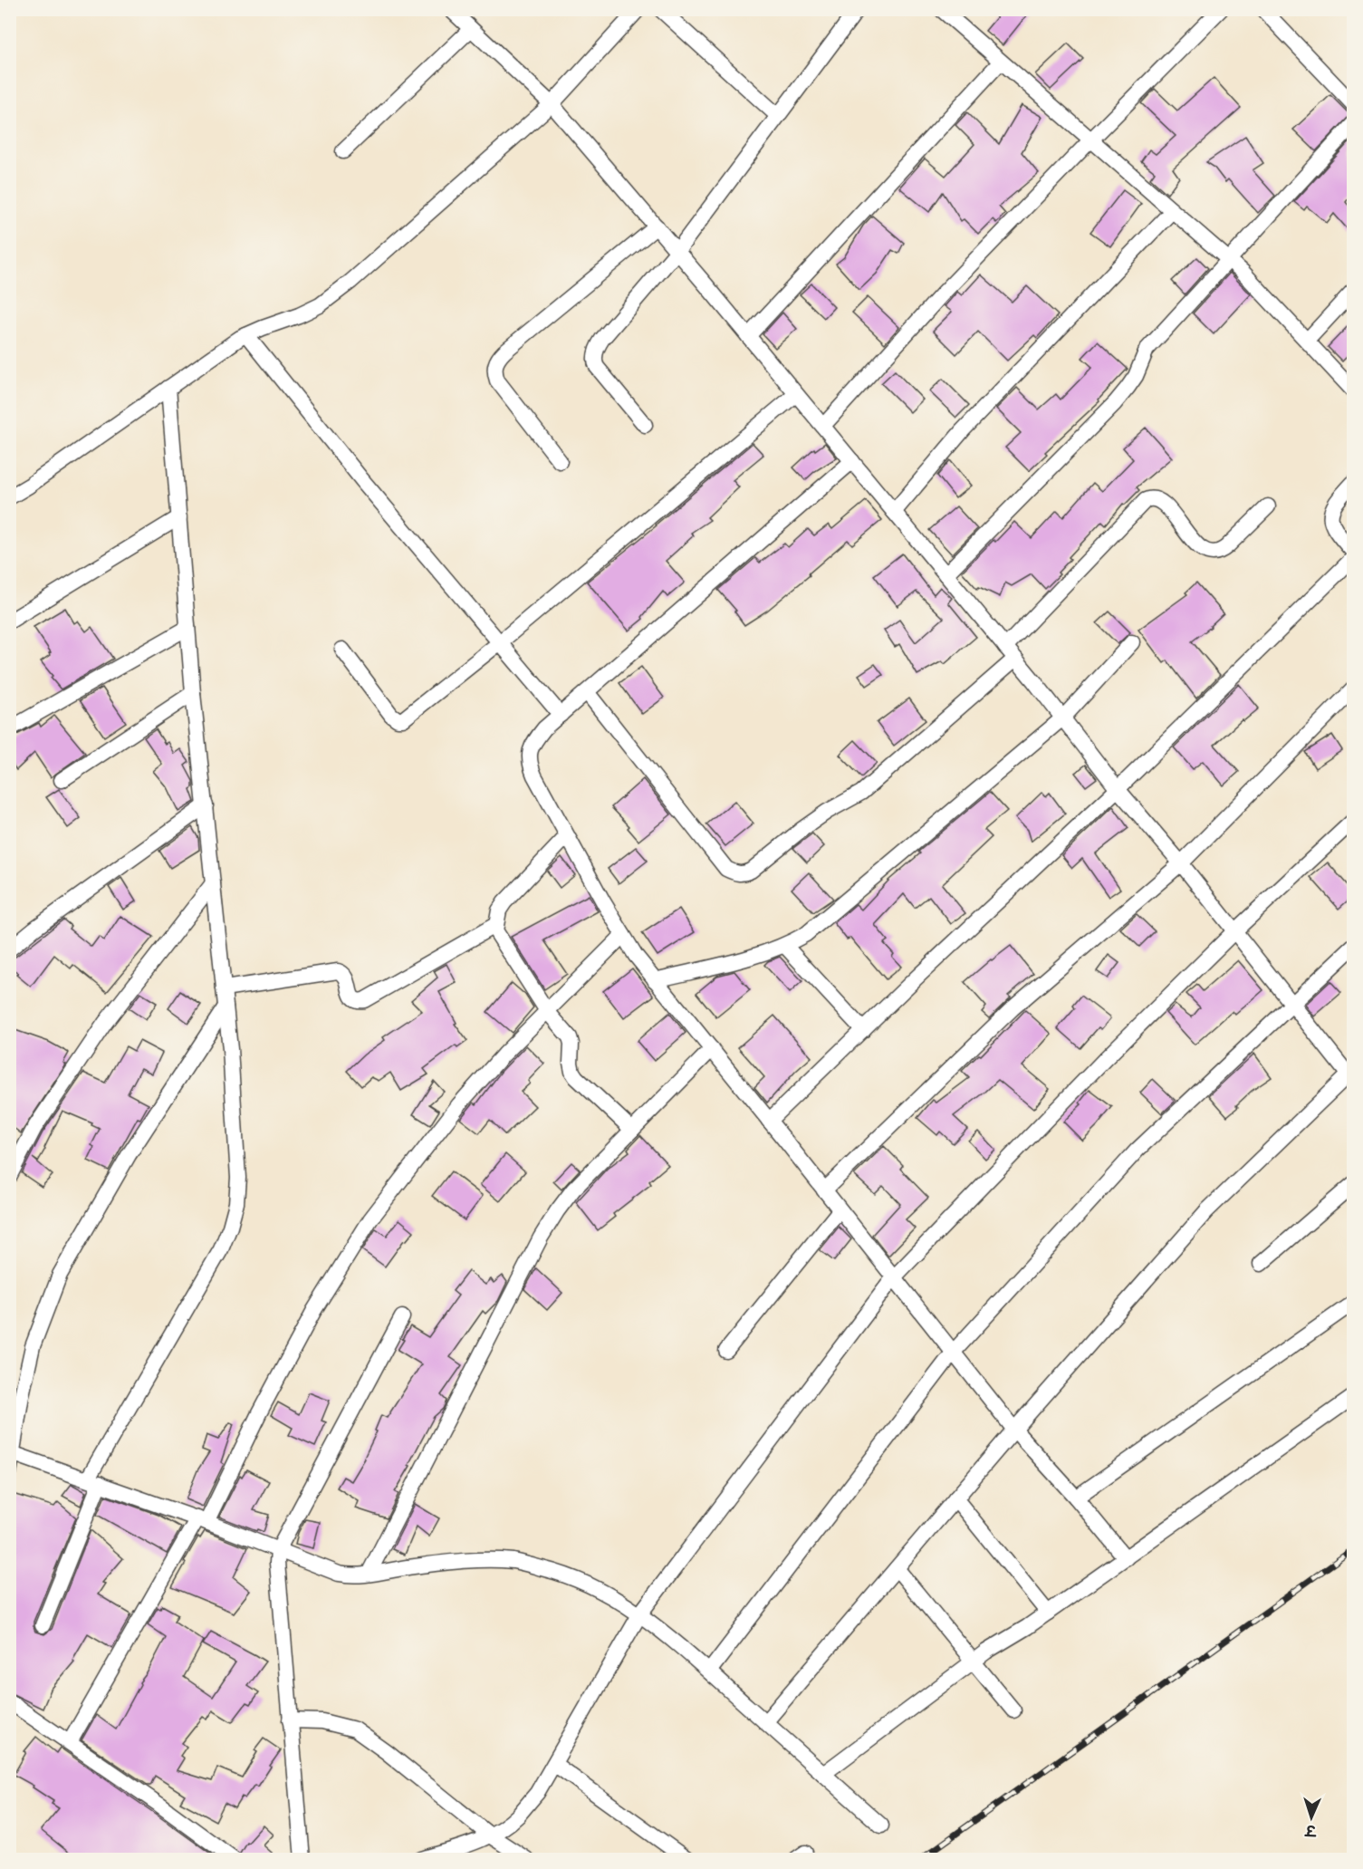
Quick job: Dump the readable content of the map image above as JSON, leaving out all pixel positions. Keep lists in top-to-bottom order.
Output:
{
  "north": "bottom"
}
